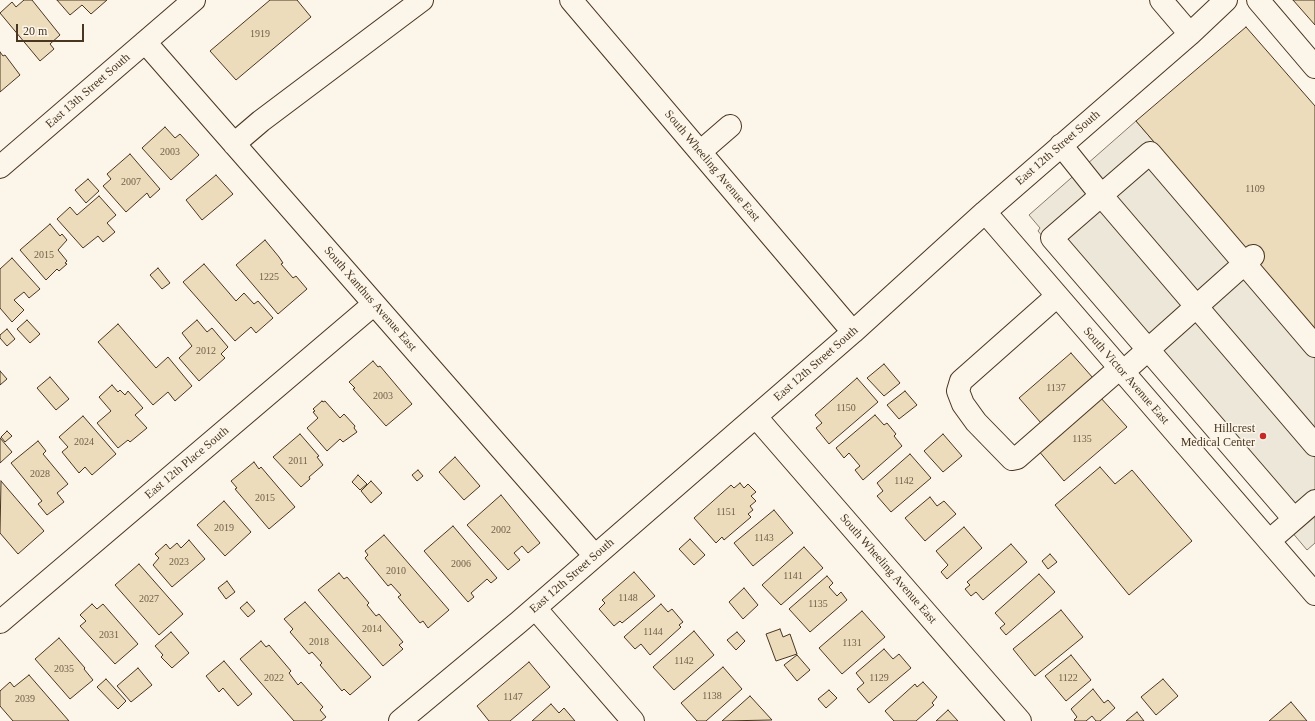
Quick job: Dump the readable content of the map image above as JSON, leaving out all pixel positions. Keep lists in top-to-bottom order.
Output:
{
  "streets": {
    "street": [
      "East 13th Street South",
      "East 12th Street South",
      "South Wheeling Avenue East",
      "South Xanthus Avenue East",
      "South Victor Avenue East",
      "East 12th Place South"
    ]
  },
  "crossings": [
    ["East 13th Street South", "South Xanthus Avenue East"],
    ["East 12th Street South", "South Wheeling Avenue East"],
    ["East 12th Street South", "South Xanthus Avenue East"],
    ["East 12th Street South", "South Victor Avenue East"],
    ["South Xanthus Avenue East", "East 12th Place South"]
  ],
  "places": ["Hillcrest Medical Center"],
  "house_numbers": [
    "1919",
    "2003",
    "2007",
    "1109",
    "2015",
    "1225",
    "2012",
    "1137",
    "2003",
    "1150",
    "1135",
    "2024",
    "2011",
    "2028",
    "1142",
    "2015",
    "1151",
    "2019",
    "2002",
    "1143",
    "2023",
    "2006",
    "2010",
    "1141",
    "1148",
    "2027",
    "1135",
    "2014",
    "1144",
    "2031",
    "2018",
    "1131",
    "1142",
    "2035",
    "2022",
    "1129",
    "1122",
    "1138",
    "1147",
    "2039"
  ],
  "scale_bar": "20 m"
}
